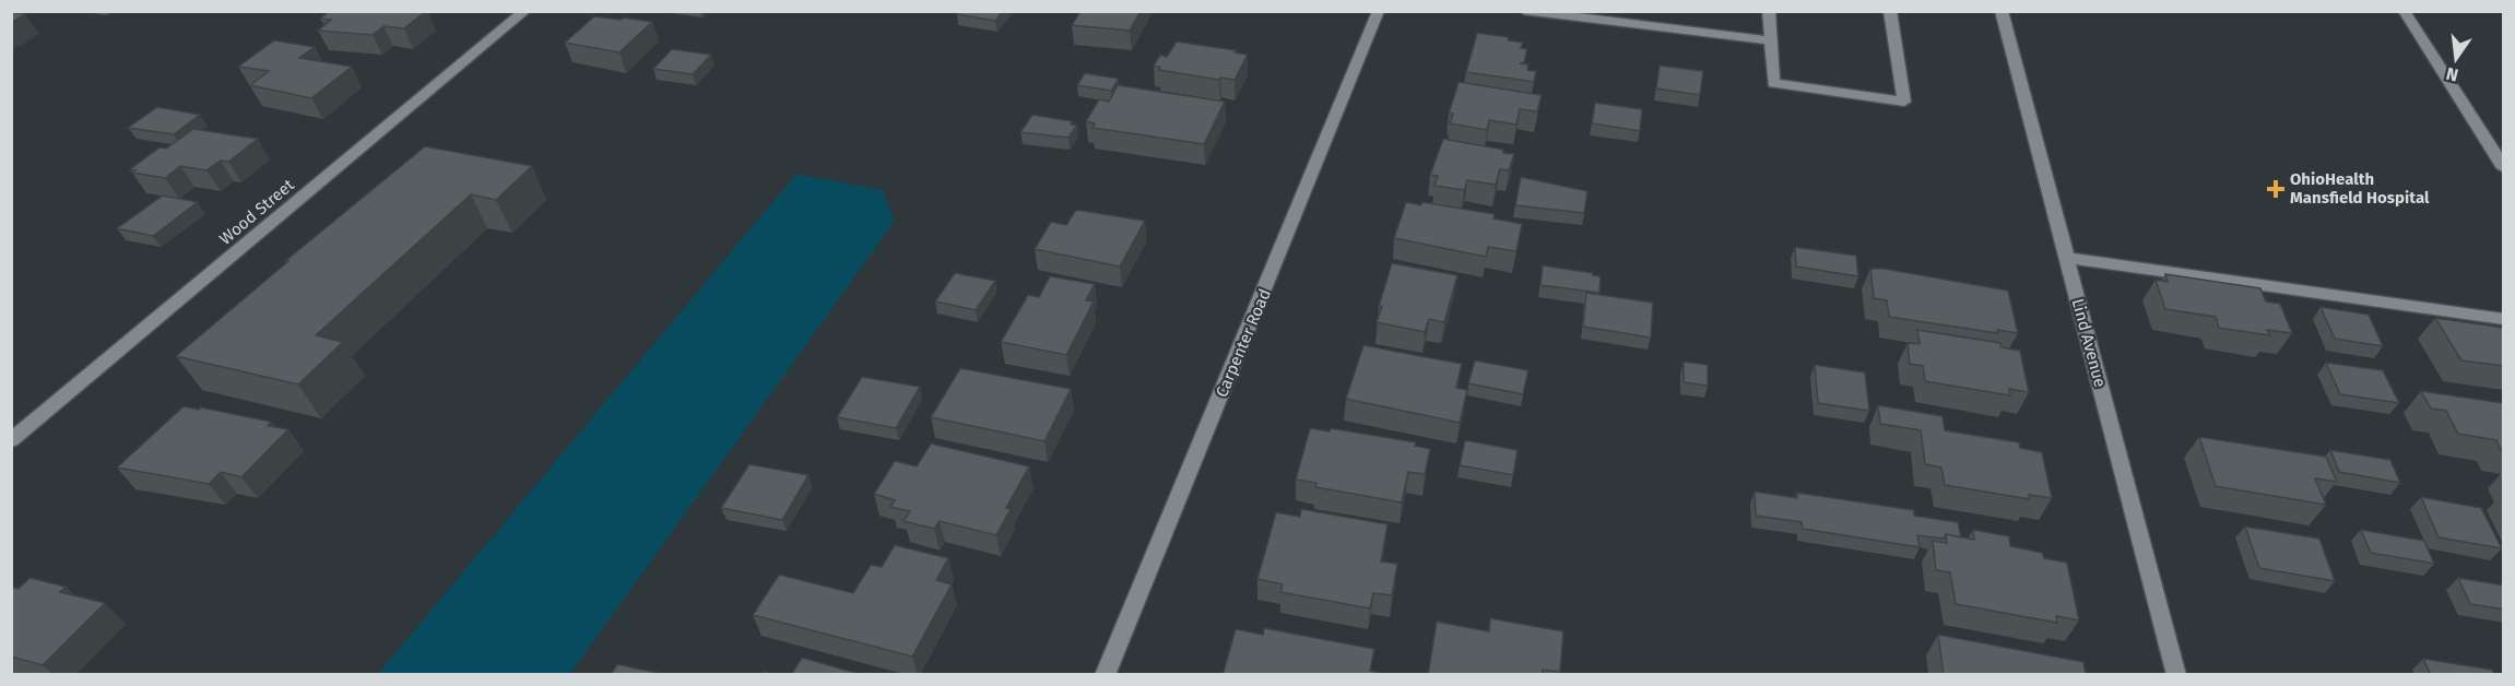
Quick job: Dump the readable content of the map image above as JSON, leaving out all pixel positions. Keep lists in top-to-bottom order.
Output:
{
  "streets": {
    "street": ["Wood Street", "Carpenter Road", "Lind Avenue"]
  },
  "places": {
    "health": ["OhioHealth Mansfield Hospital"]
  },
  "north": "bottom"
}
